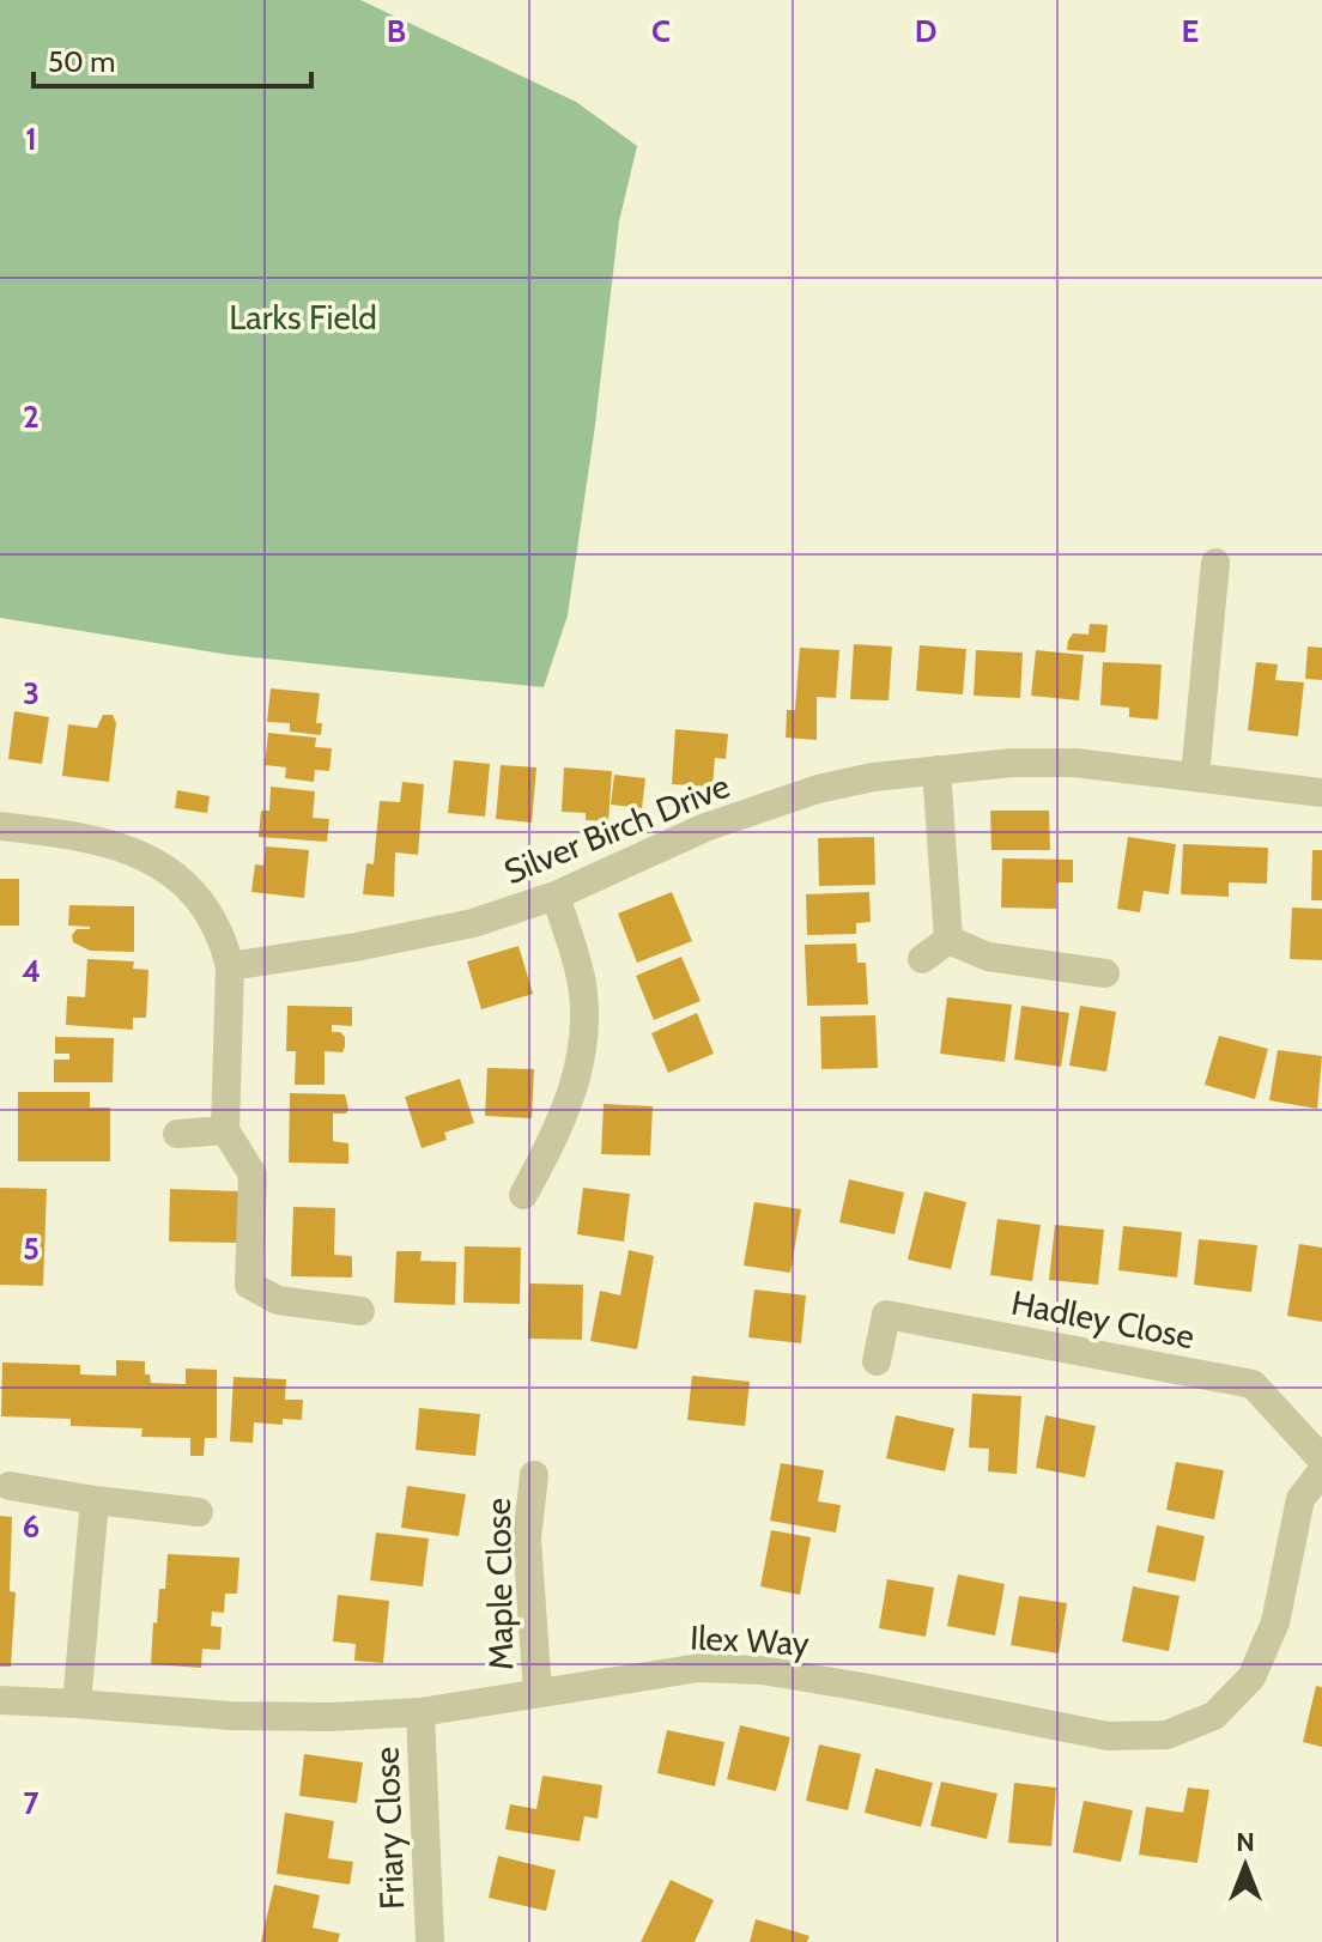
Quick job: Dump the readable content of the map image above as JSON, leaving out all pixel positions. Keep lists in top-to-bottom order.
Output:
{
  "streets": {
    "street": [
      "Silver Birch Drive",
      "Hadley Close",
      "Maple Close",
      "Ilex Way",
      "Friary Close"
    ]
  },
  "crossings": [
    ["Maple Close", "Ilex Way"],
    ["Ilex Way", "Friary Close"]
  ],
  "parks": ["Larks Field"],
  "scale_bar": "50 m",
  "north": "top",
  "grid": {
    "columns": [
      "B",
      "C",
      "D",
      "E"
    ],
    "rows": [
      "1",
      "2",
      "3",
      "4",
      "5",
      "6",
      "7"
    ]
  }
}
